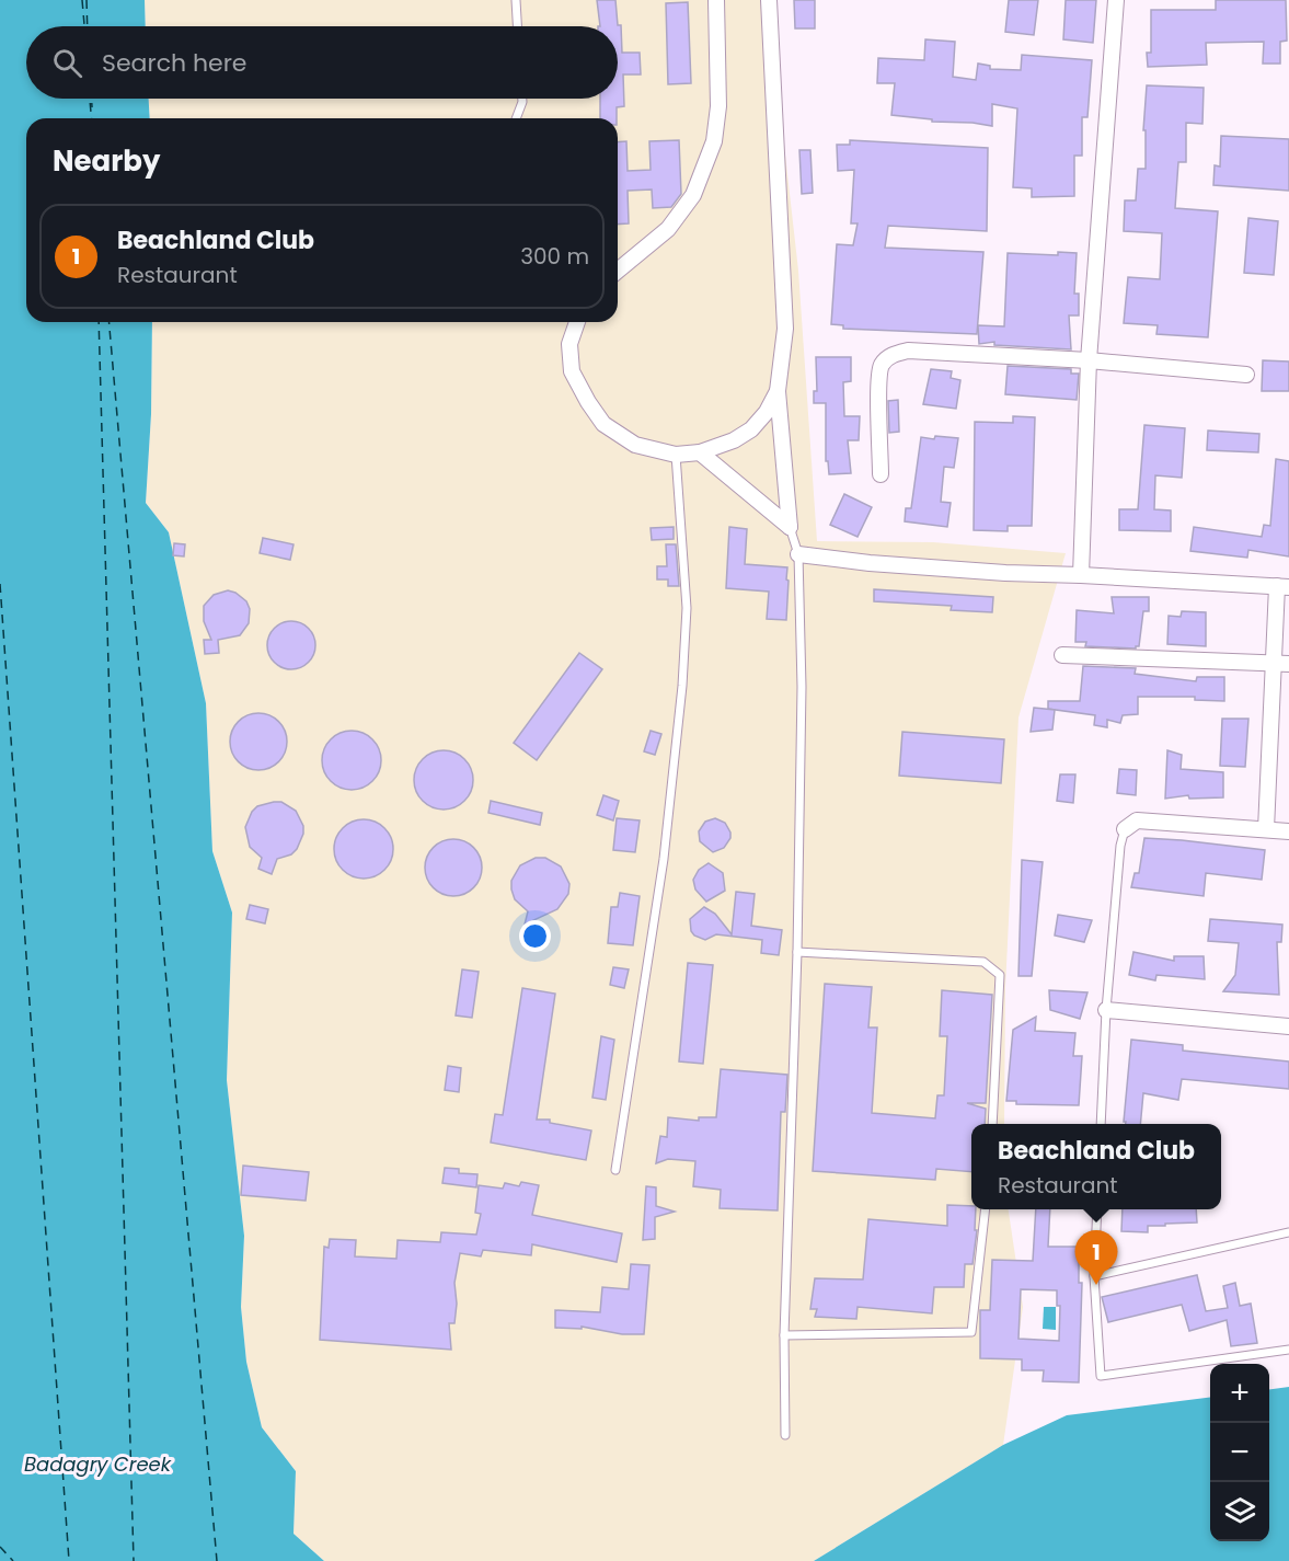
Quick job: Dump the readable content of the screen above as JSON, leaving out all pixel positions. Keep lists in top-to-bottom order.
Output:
{
  "water": ["Badagry Creek"],
  "page": {
    "search": "Search here",
    "heading": "Nearby",
    "list": [
      {
        "mark": "1",
        "name": "Beachland Club",
        "note": "Restaurant",
        "value": "300 m"
      }
    ],
    "popup": ["Beachland Club", "Restaurant"],
    "pins": "1",
    "map_buttons": ["+", "−"]
  }
}
